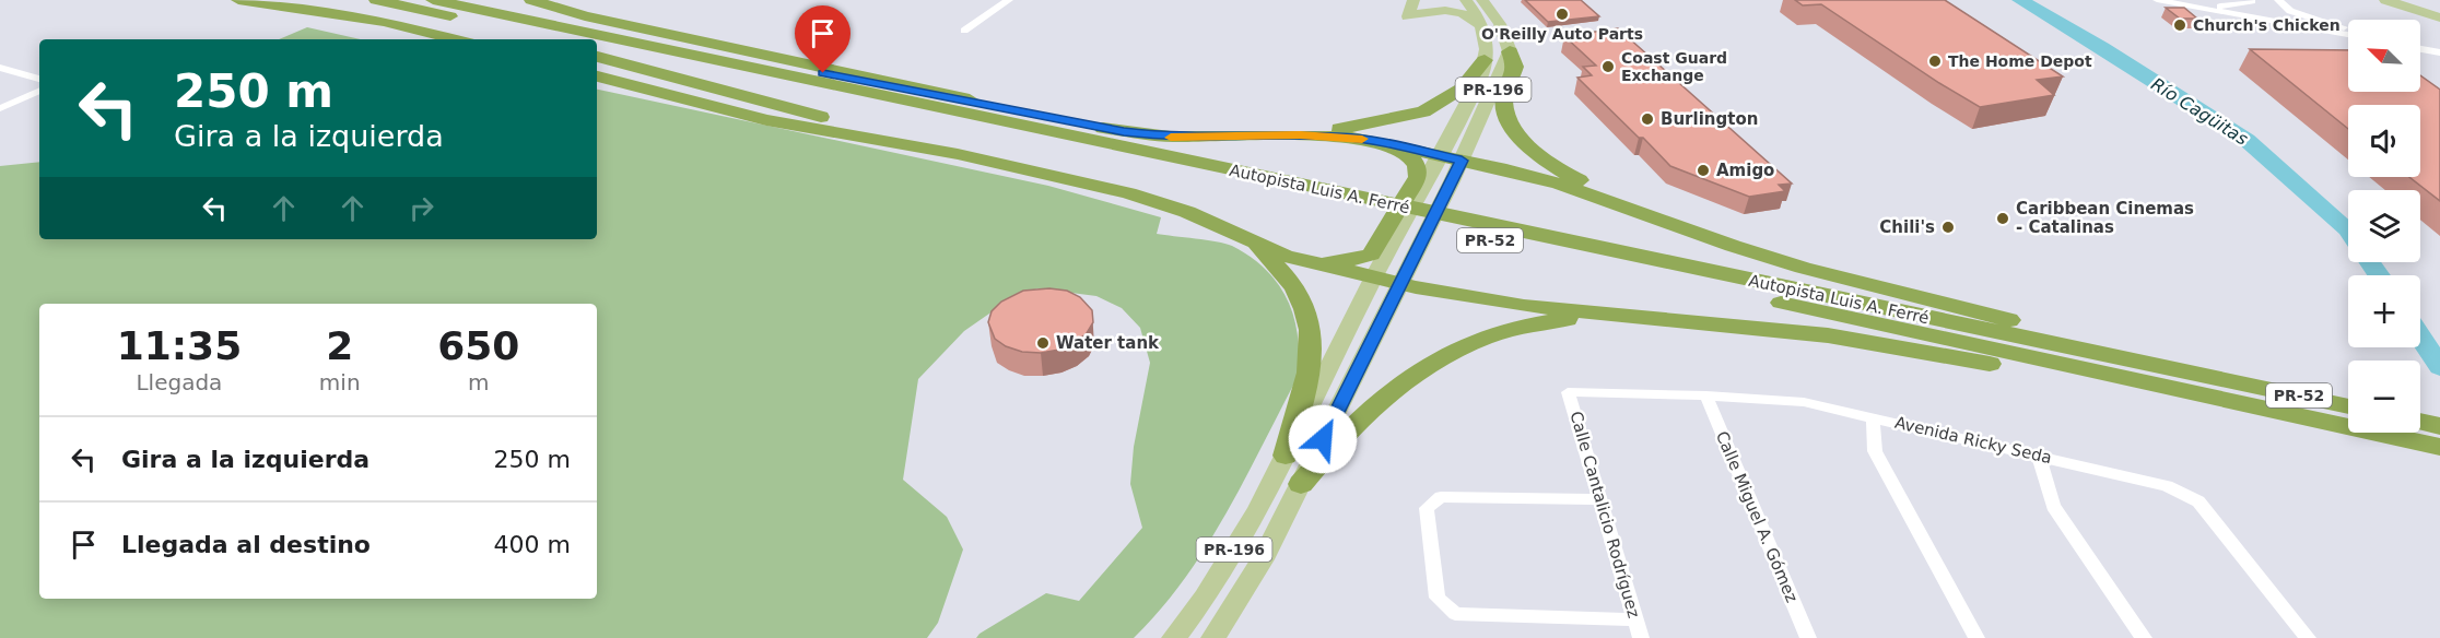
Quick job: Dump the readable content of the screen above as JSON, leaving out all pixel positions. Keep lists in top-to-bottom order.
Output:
{
  "streets": {
    "highway": ["Autopista Luis A. Ferré", "PR-52"],
    "main road": ["PR-196"],
    "street": ["Avenida Ricky Seda", "Calle Cantalicio Rodríguez", "Calle Miguel A. Gómez"]
  },
  "crossings": [
    ["Avenida Ricky Seda", "Calle Cantalicio Rodríguez"],
    ["Avenida Ricky Seda", "Calle Miguel A. Gómez"]
  ],
  "water": ["Río Cagüitas"],
  "places": [
    "O'Reilly Auto Parts",
    "Church's Chicken",
    "The Home Depot",
    "Coast Guard Exchange",
    "Burlington",
    "Amigo",
    "Caribbean Cinemas - Catalinas",
    "Chili's",
    "Water tank"
  ],
  "north": "top left",
  "page": {
    "map_buttons": ["+", "−"],
    "turn": ["250 m", "Gira a la izquierda"],
    "eta": [
      "11:35",
      "Llegada",
      "2",
      "min",
      "650",
      "m"
    ],
    "list": [
      {
        "name": "Gira a la izquierda",
        "value": "250 m"
      },
      {
        "name": "Llegada al destino",
        "value": "400 m"
      }
    ]
  }
}
